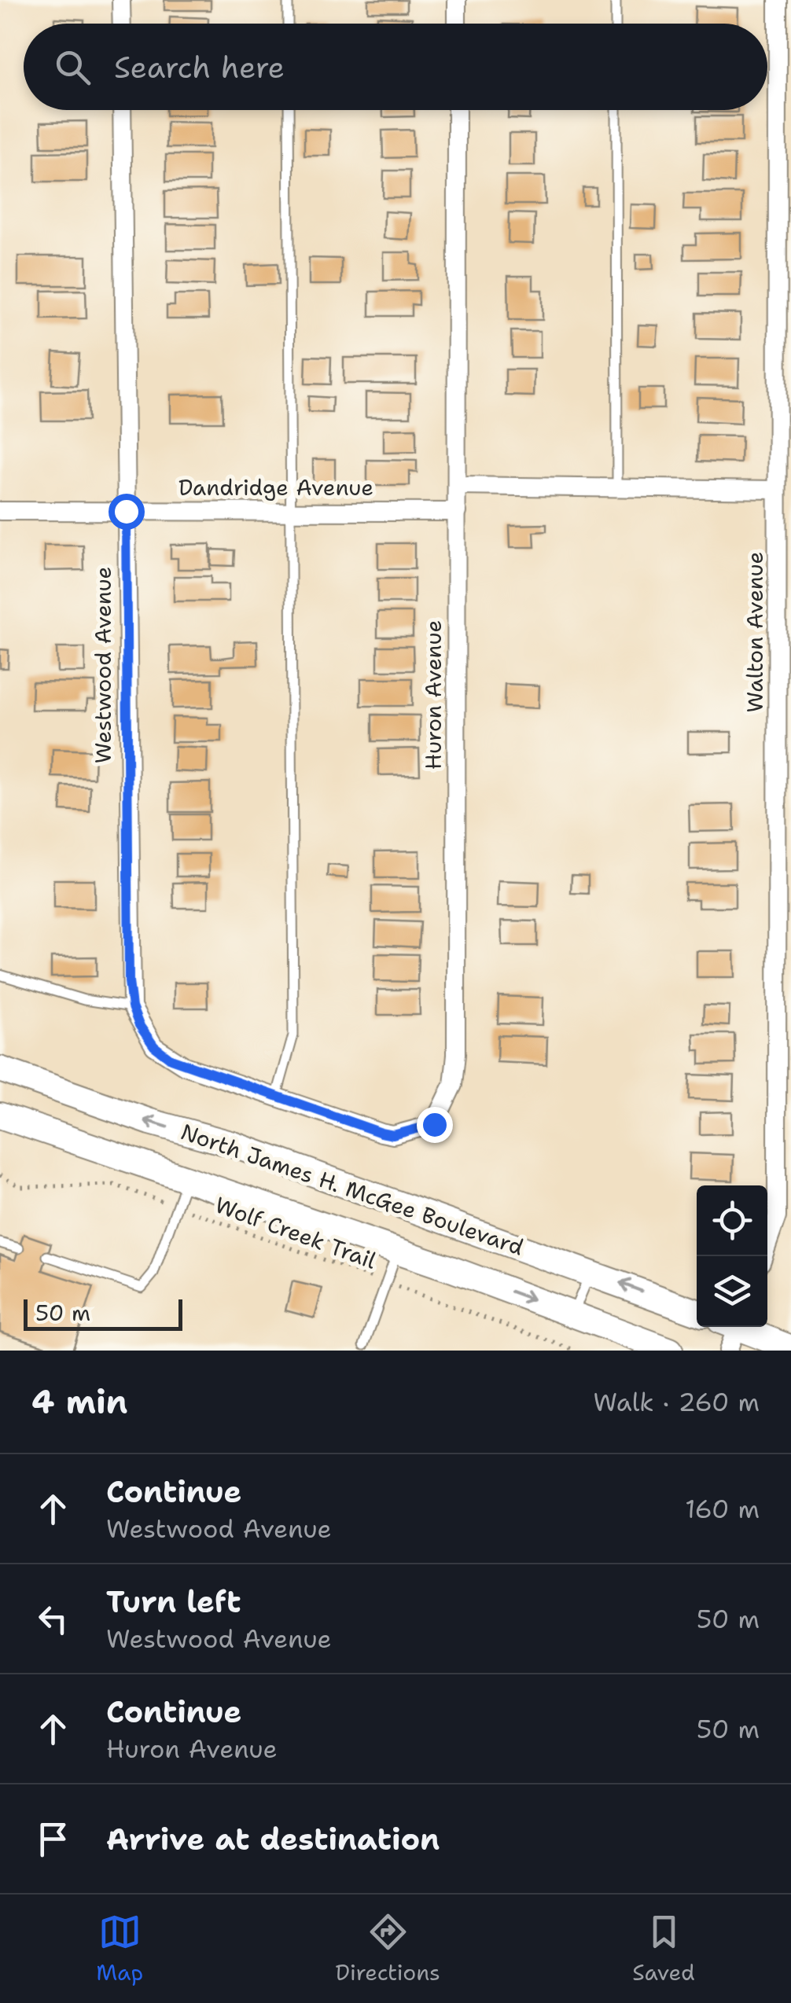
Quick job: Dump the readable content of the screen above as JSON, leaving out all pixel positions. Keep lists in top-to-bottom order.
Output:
{
  "streets": {
    "main road": ["North James H. McGee Boulevard"],
    "street": [
      "Dandridge Avenue",
      "Walton Avenue",
      "Westwood Avenue",
      "Huron Avenue"
    ],
    "path": ["Wolf Creek Trail"]
  },
  "crossings": [
    ["Dandridge Avenue", "Westwood Avenue"],
    ["Dandridge Avenue", "Huron Avenue"],
    ["Westwood Avenue", "Huron Avenue"]
  ],
  "scale_bar": "50 m",
  "page": {
    "search": "Search here",
    "scale": "50 m",
    "heading": ["4 min", "Walk · 260 m"],
    "list": [
      ["Continue", "Westwood Avenue", "160 m"],
      ["Turn left", "Westwood Avenue", "50 m"],
      ["Continue", "Huron Avenue", "50 m"],
      "Arrive at destination"
    ],
    "nav": ["Map", "Directions", "Saved"]
  }
}
